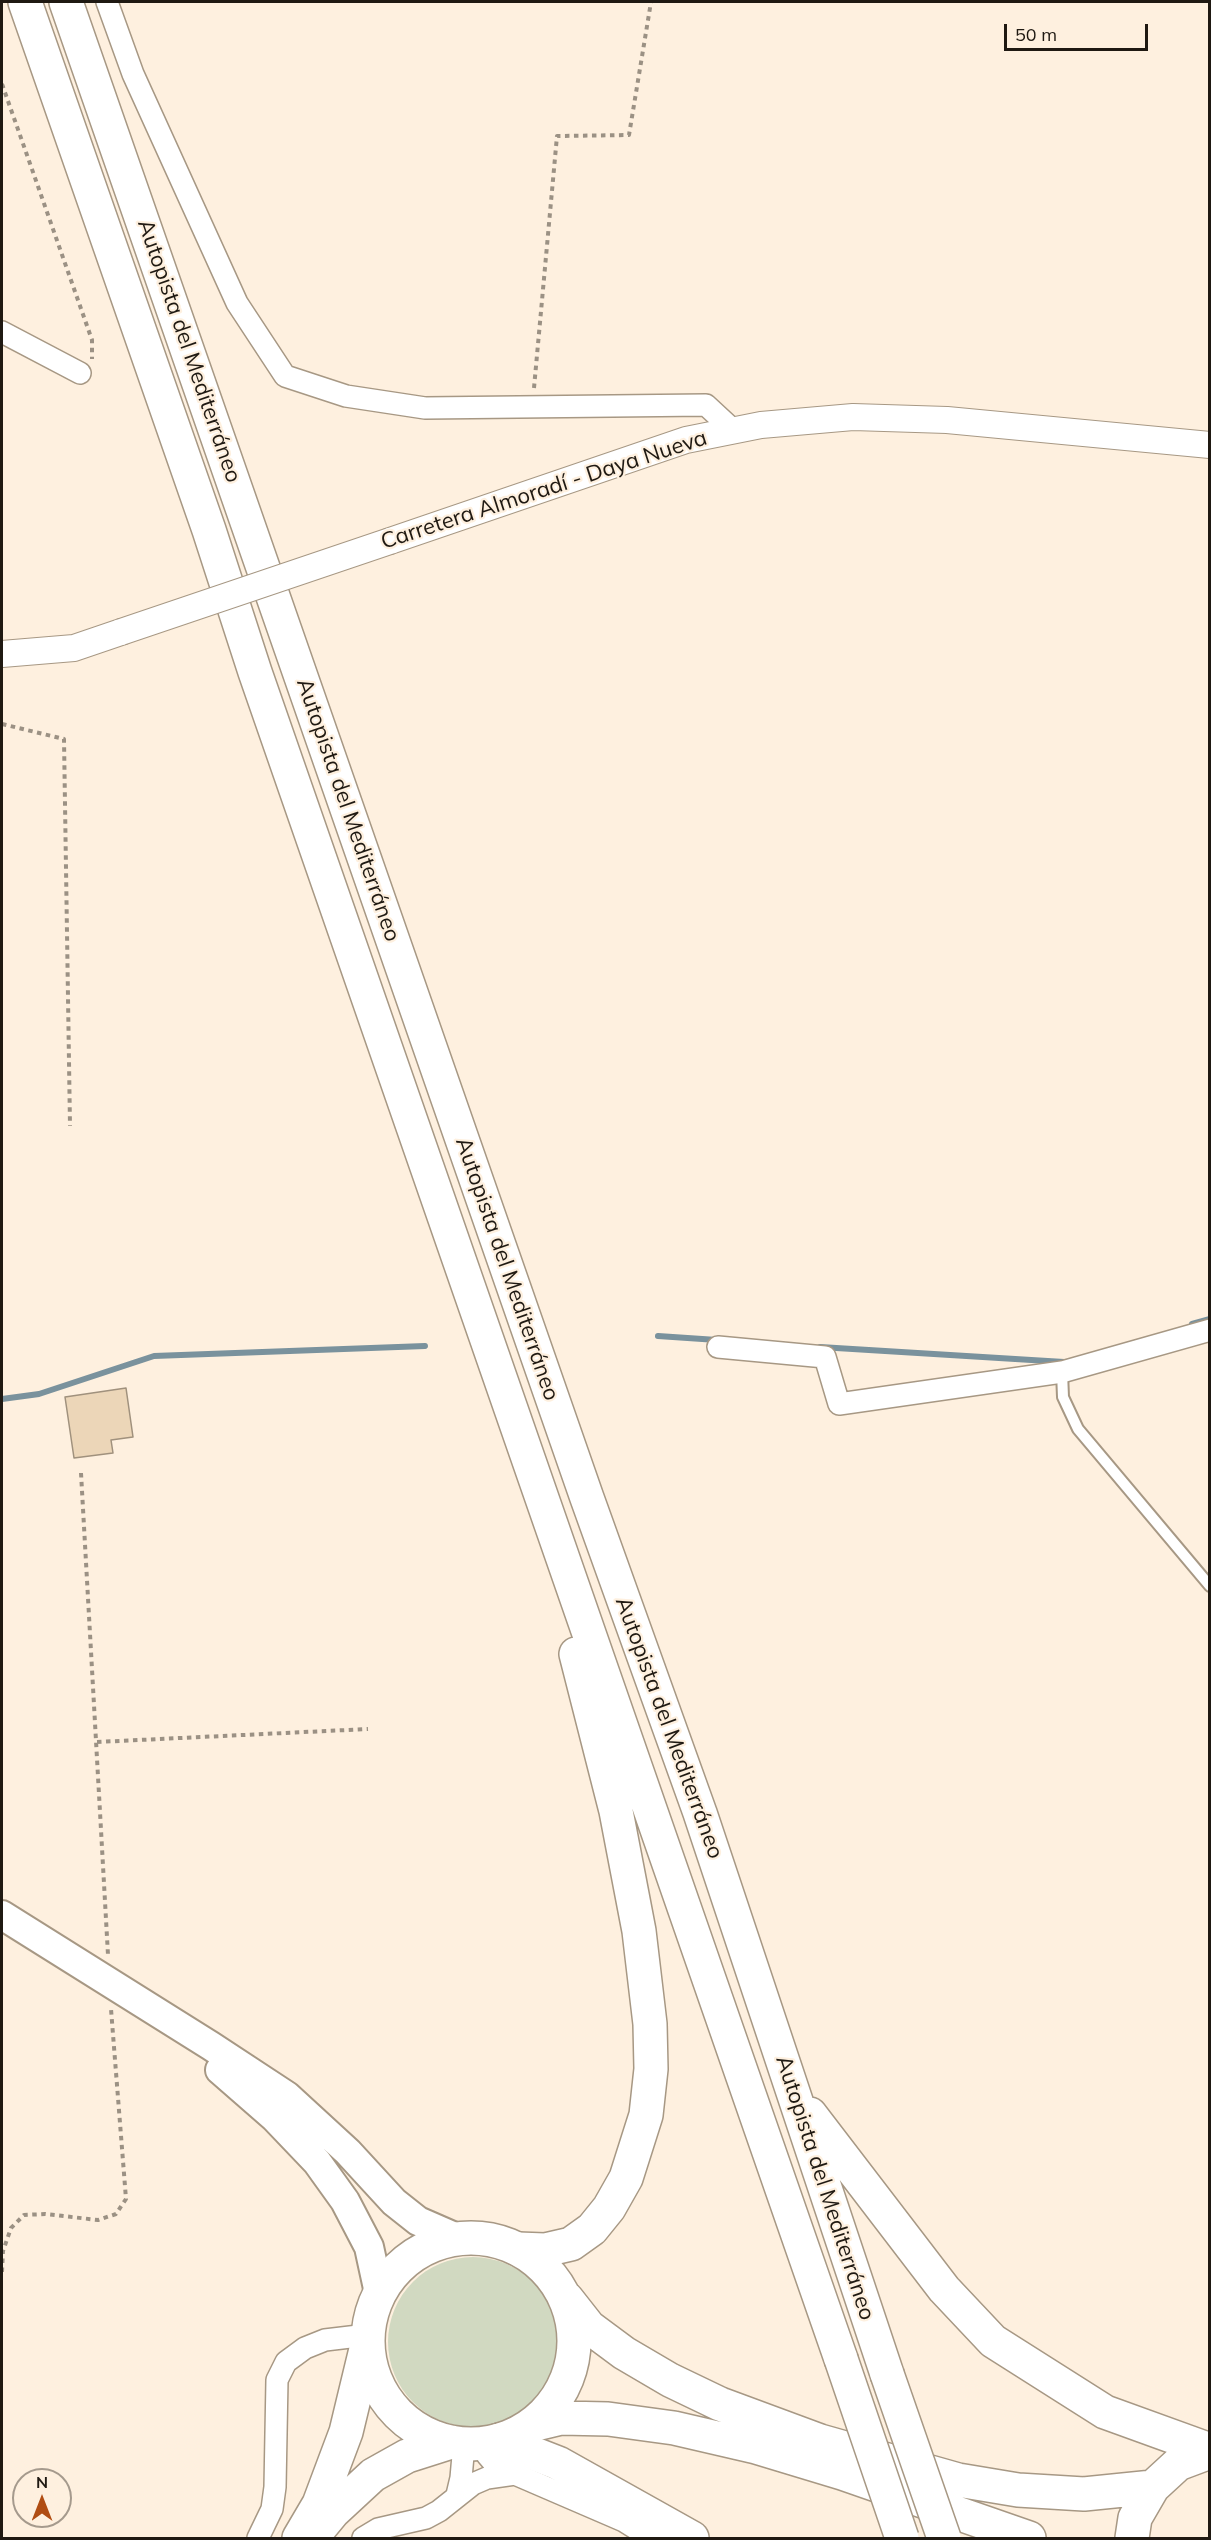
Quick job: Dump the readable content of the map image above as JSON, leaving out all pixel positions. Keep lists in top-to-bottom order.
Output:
{
  "streets": {
    "main road": ["Autopista del Mediterráneo"],
    "street": ["Carretera Almoradí - Daya Nueva"]
  },
  "scale_bar": "50 m",
  "north": "top"
}
